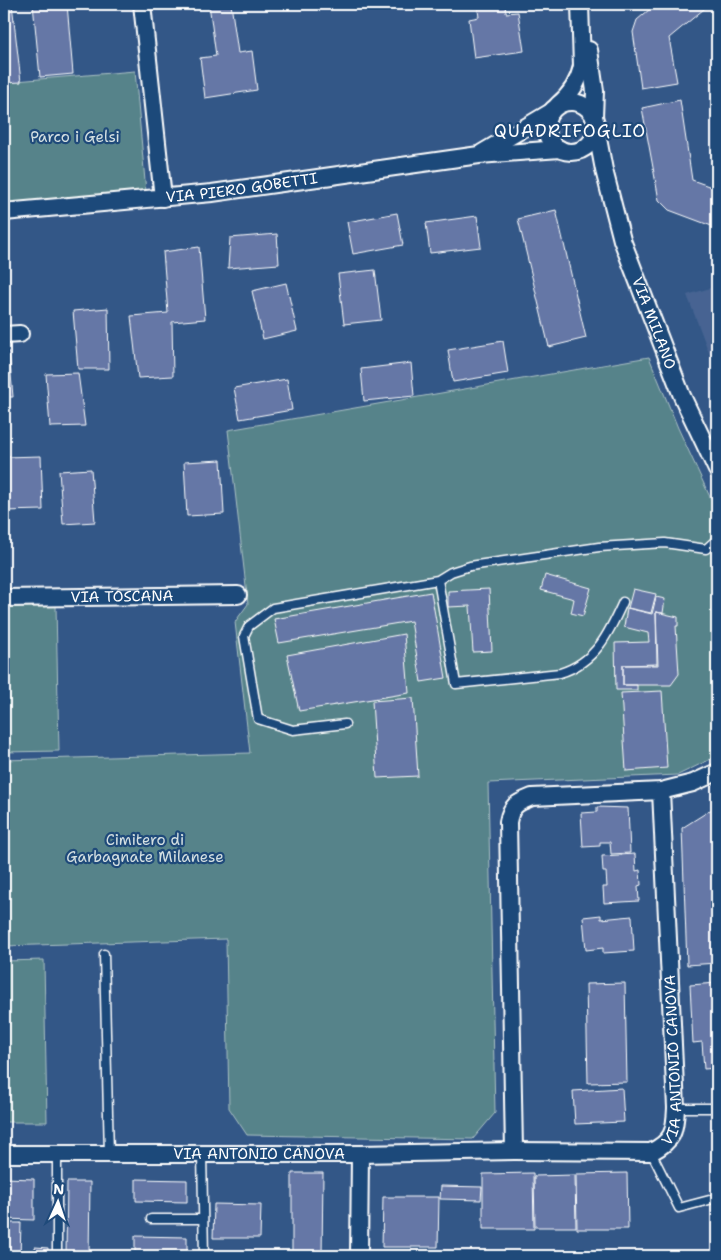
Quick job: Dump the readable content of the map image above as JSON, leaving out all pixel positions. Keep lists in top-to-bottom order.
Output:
{
  "streets": {
    "street": [
      "VIA PIERO GOBETTI",
      "VIA MILANO",
      "VIA TOSCANA",
      "VIA ANTONIO CANOVA"
    ]
  },
  "crossings": [
    ["VIA PIERO GOBETTI", "VIA MILANO"]
  ],
  "districts": ["QUADRIFOGLIO"],
  "parks": ["Parco i Gelsi", "Cimitero di Garbagnate Milanese"],
  "north": "top"
}
